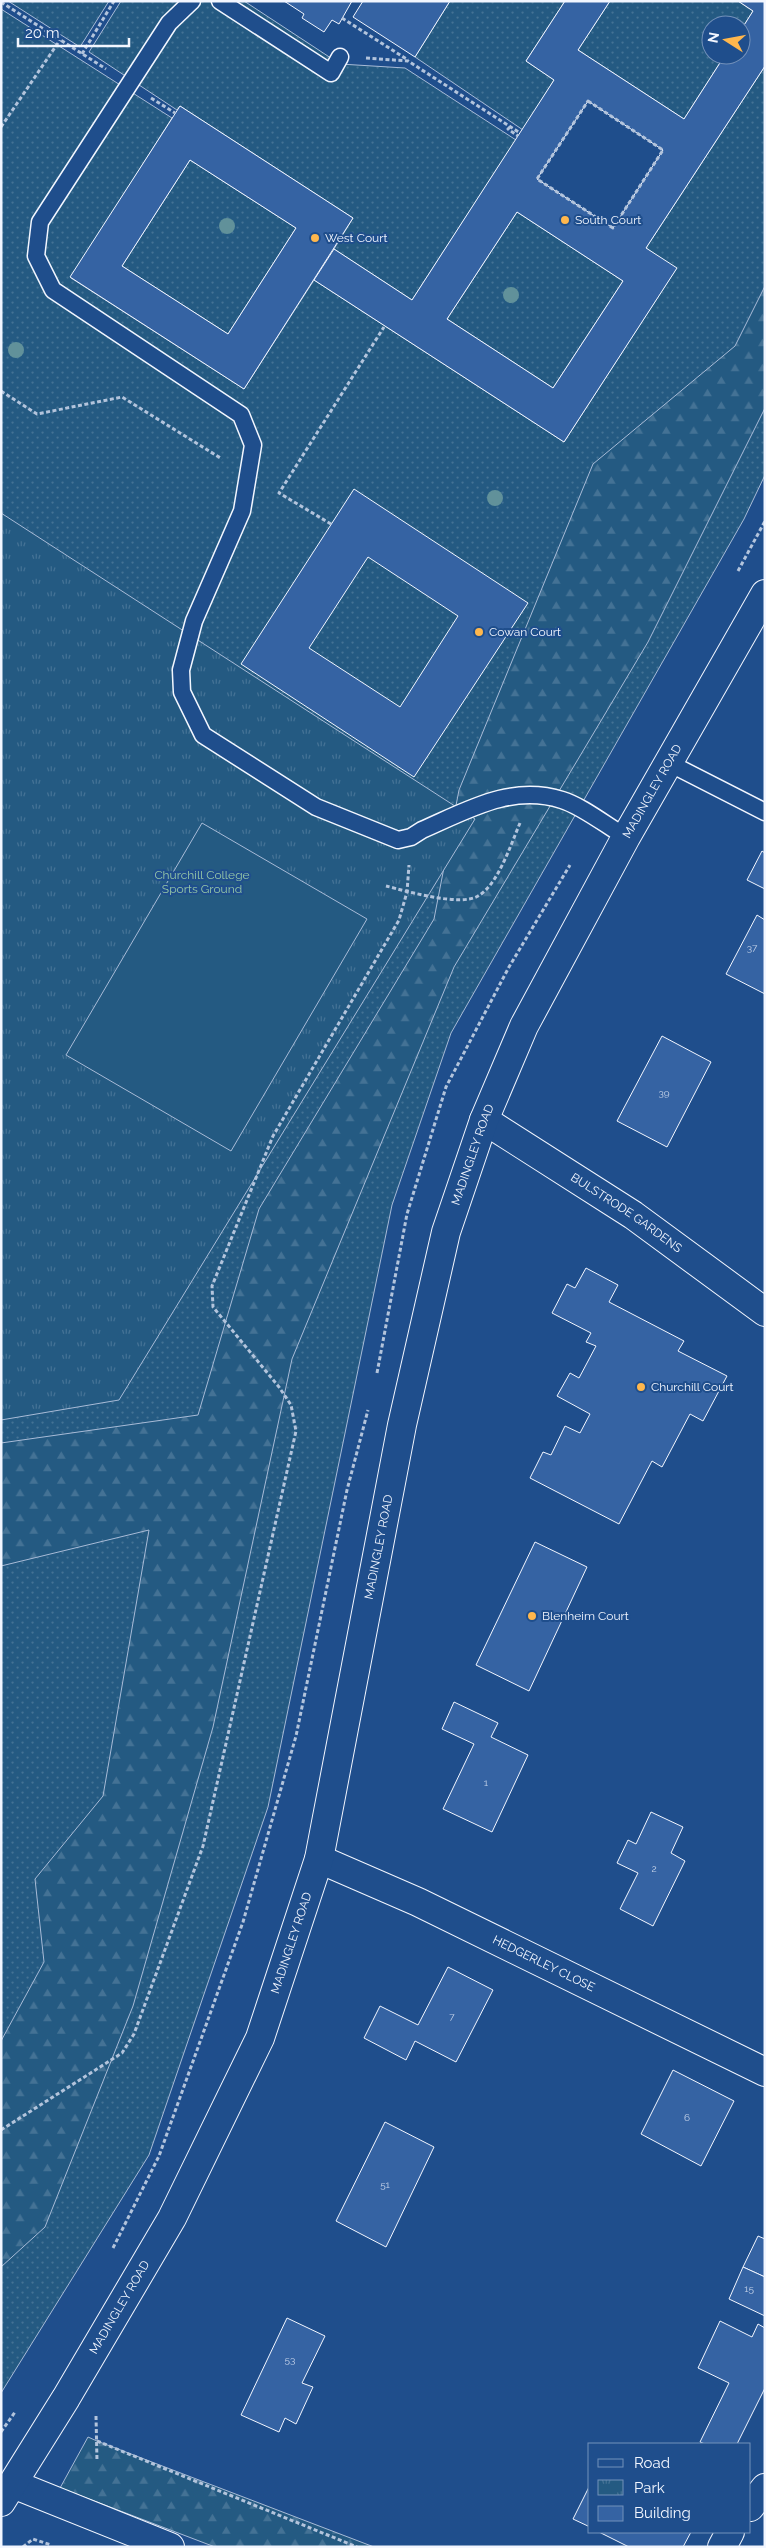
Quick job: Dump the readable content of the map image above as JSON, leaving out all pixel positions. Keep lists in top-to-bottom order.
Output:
{
  "streets": {
    "main road": ["MADINGLEY ROAD", "BULSTRODE GARDENS", "HEDGERLEY CLOSE"]
  },
  "crossings": [
    ["MADINGLEY ROAD", "BULSTRODE GARDENS"],
    ["MADINGLEY ROAD", "HEDGERLEY CLOSE"]
  ],
  "parks": ["Churchill College Sports Ground"],
  "places": [
    "South Court",
    "West Court",
    "Cowan Court",
    "Churchill Court",
    "Blenheim Court"
  ],
  "house_numbers": [
    "37",
    "39",
    "1",
    "2",
    "7",
    "6",
    "51",
    "15",
    "53"
  ],
  "legend": ["Road", "Park", "Building"],
  "scale_bar": "20 m",
  "north": "left"
}
